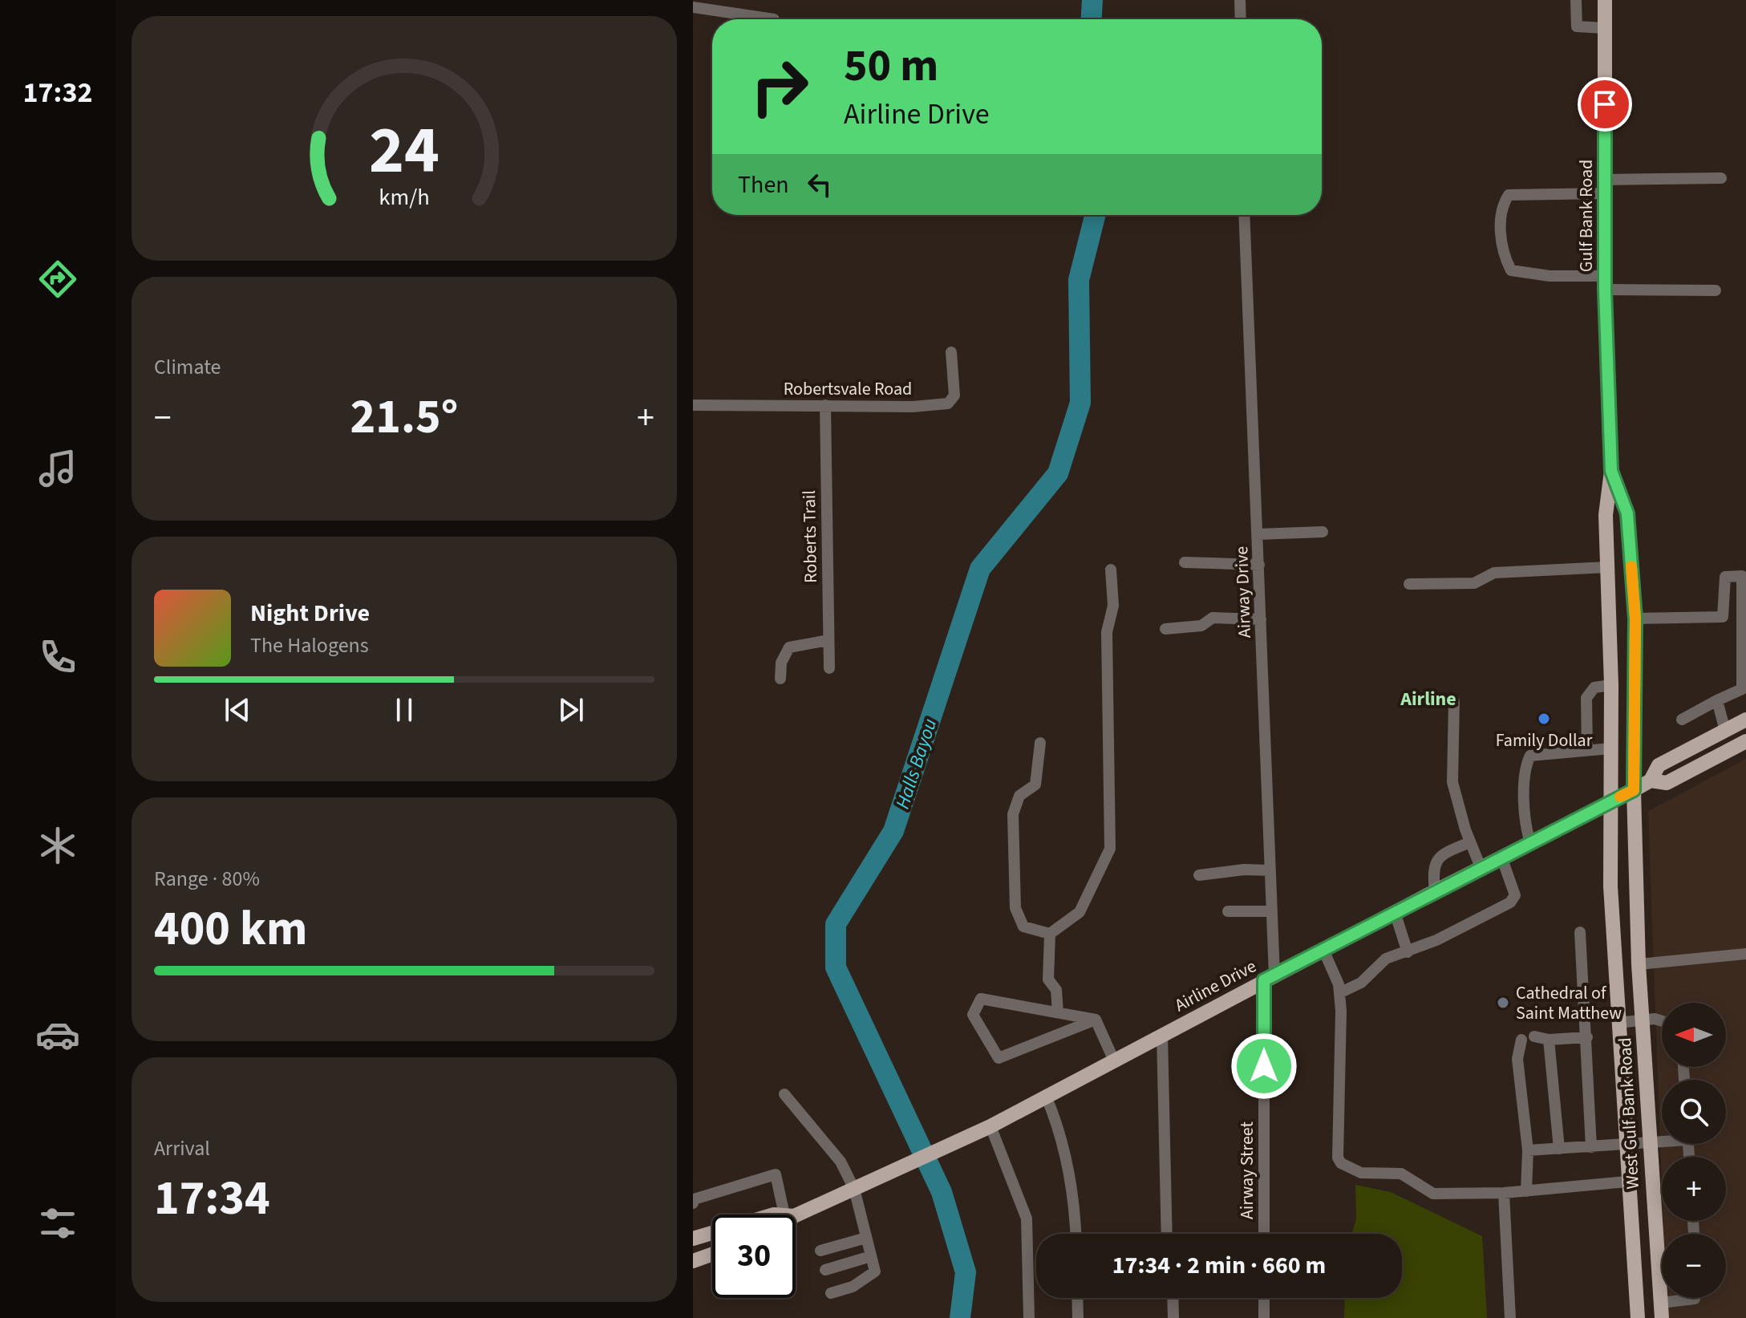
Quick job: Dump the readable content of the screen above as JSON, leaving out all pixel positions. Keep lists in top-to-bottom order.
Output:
{
  "streets": {
    "main road": ["Gulf Bank Road", "Airline Drive", "West Gulf Bank Road"],
    "street": [
      "Robertsvale Road",
      "Roberts Trail",
      "Airway Drive",
      "Airway Street"
    ]
  },
  "crossings": [
    ["Gulf Bank Road", "Airline Drive"],
    ["Gulf Bank Road", "West Gulf Bank Road"],
    ["Robertsvale Road", "Roberts Trail"],
    ["Airway Drive", "Airline Drive"],
    ["Airway Drive", "Airway Street"],
    ["Airline Drive", "West Gulf Bank Road"],
    ["Airline Drive", "Airway Street"]
  ],
  "districts": ["Airline"],
  "water": ["Halls Bayou"],
  "places": ["Family Dollar", "Cathedral of Saint Matthew"],
  "north": "left",
  "page": {
    "tabs": "17:32",
    "turn": ["50 m", "Airline Drive"],
    "then": "Then",
    "tile": [
      "Climate",
      ["Range · 80%", "400 km"],
      ["Arrival", "17:34"]
    ],
    "heat": ["−", "21.5°", "+"],
    "song": ["Night Drive", "The Halogens"],
    "map_buttons": ["+", "−"],
    "limit": "30",
    "trip": "17:34 · 2 min · 660 m",
    "gauge": ["24", "km/h"]
  }
}
